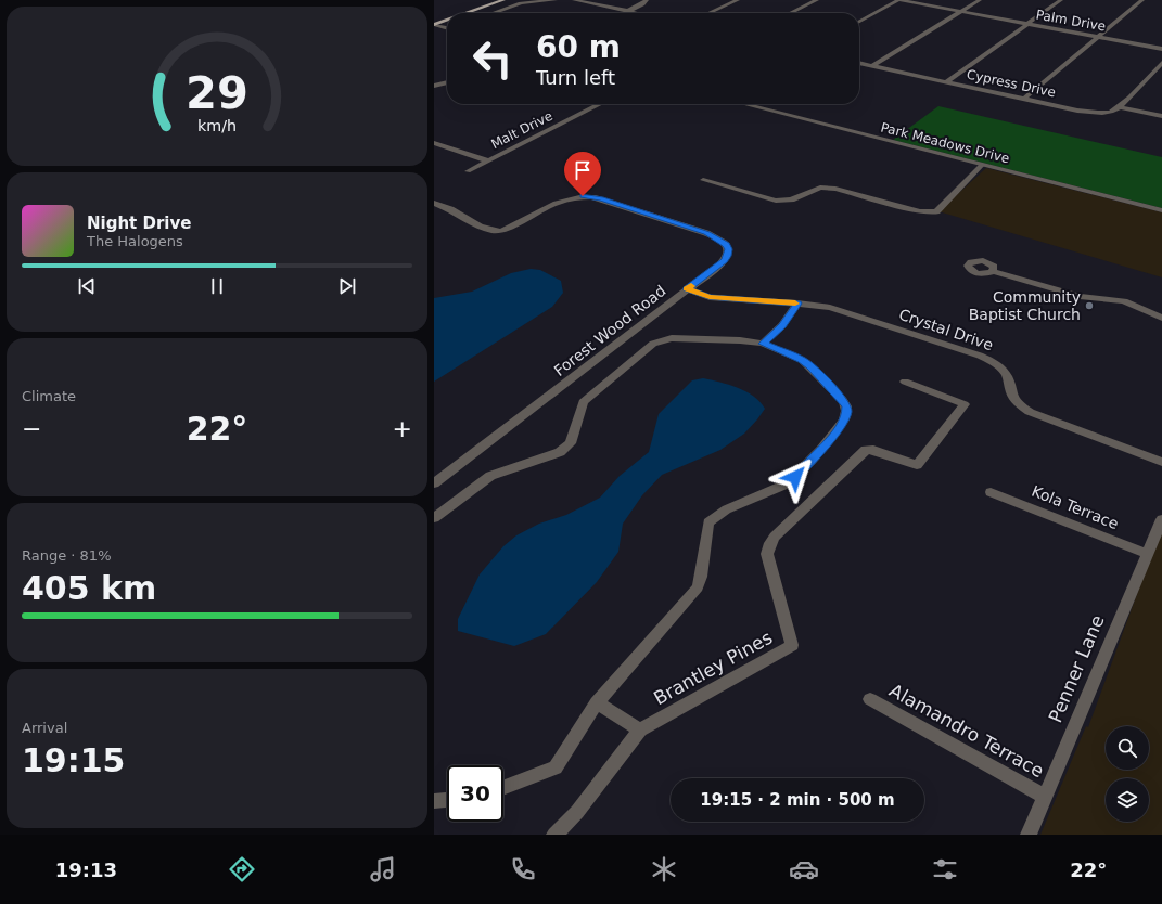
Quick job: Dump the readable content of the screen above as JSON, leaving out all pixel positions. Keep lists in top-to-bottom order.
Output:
{
  "streets": {
    "street": [
      "Palm Drive",
      "Cypress Drive",
      "Malt Drive",
      "Park Meadows Drive",
      "Crystal Drive",
      "Forest Wood Road",
      "Kola Terrace",
      "Brantley Pines",
      "Penner Lane",
      "Alamandro Terrace"
    ]
  },
  "crossings": [
    ["Crystal Drive", "Forest Wood Road"],
    ["Kola Terrace", "Penner Lane"],
    ["Penner Lane", "Alamandro Terrace"]
  ],
  "places": ["Community Baptist Church"],
  "page": {
    "turn": ["60 m", "Turn left"],
    "song": ["Night Drive", "The Halogens"],
    "tile": [
      "Climate",
      ["Range · 81%", "405 km"],
      ["Arrival", "19:15"]
    ],
    "heat": ["−", "22°", "+"],
    "limit": "30",
    "trip": "19:15 · 2 min · 500 m",
    "tabs": ["19:13", "22°"],
    "gauge": ["29", "km/h"]
  }
}
